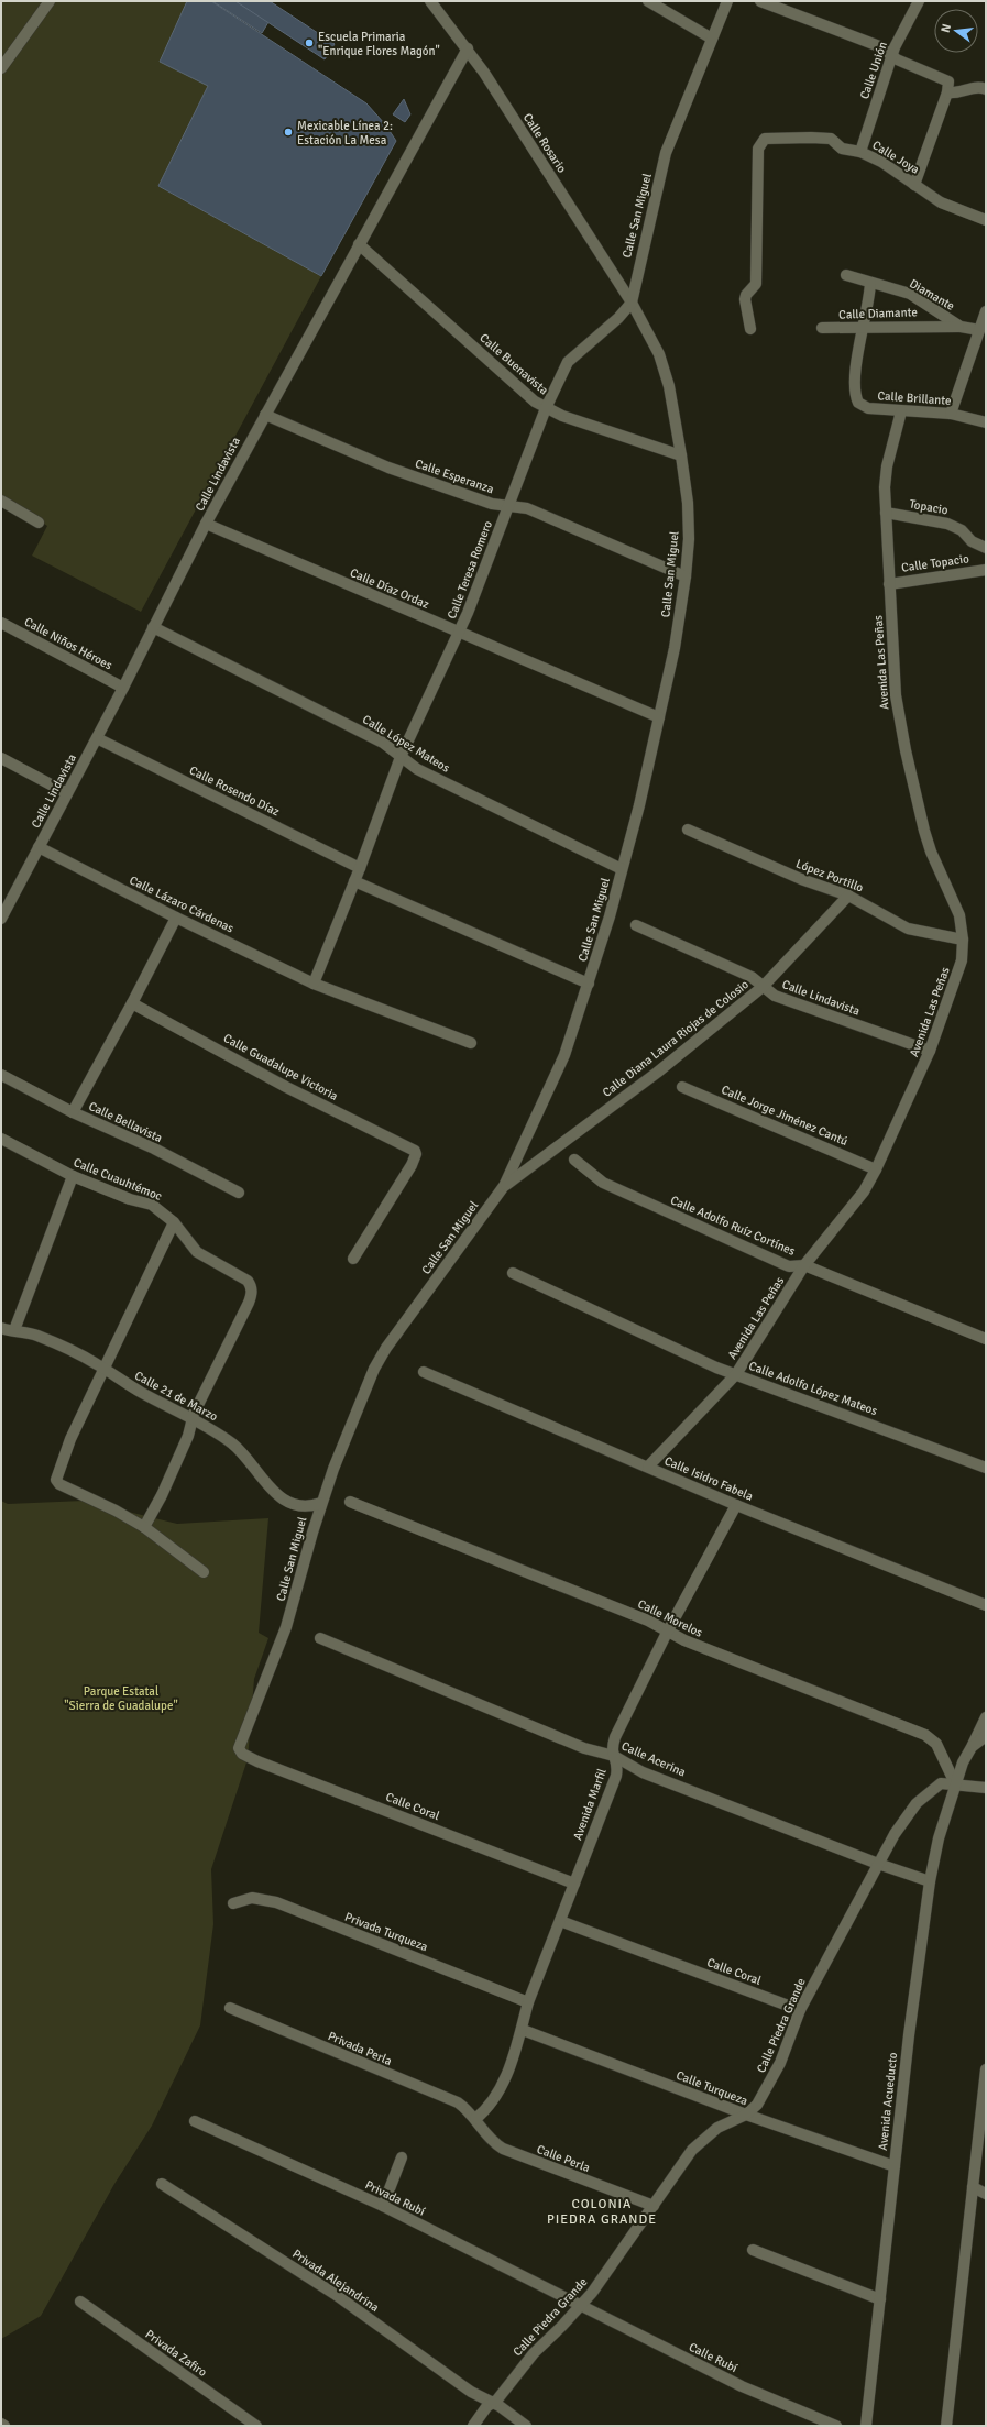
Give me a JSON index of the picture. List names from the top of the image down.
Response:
{
  "streets": {
    "street": [
      "Calle Unión",
      "Calle Rosario",
      "Calle Joya",
      "Calle San Miguel",
      "Diamante",
      "Calle Diamante",
      "Calle Buenavista",
      "Calle Brillante",
      "Calle Lindavista",
      "Calle Esperanza",
      "Topacio",
      "Calle Topacio",
      "Calle Teresa Romero",
      "Calle Díaz Ordaz",
      "Calle Niños Héroes",
      "Avenida Las Peñas",
      "Calle López Mateos",
      "Calle Rosendo Díaz",
      "López Portillo",
      "Calle Lázaro Cárdenas",
      "Calle Diana Laura Riojas de Colosio",
      "Calle Guadalupe Victoria",
      "Calle Jorge Jiménez Cantú",
      "Calle Bellavista",
      "Calle Cuauhtémoc",
      "Calle Adolfo Ruíz Cortínes",
      "Calle Adolfo López Mateos",
      "Calle 21 de Marzo",
      "Calle Isidro Fabela",
      "Calle Morelos",
      "Calle Acerina",
      "Avenida Marfil",
      "Calle Coral",
      "Privada Turqueza",
      "Calle Piedra Grande",
      "Privada Perla",
      "Calle Turqueza",
      "Avenida Acueducto",
      "Calle Perla",
      "Privada Rubí",
      "Privada Alejandrina",
      "Privada Zafiro",
      "Calle Rubí"
    ]
  },
  "crossings": [
    ["Calle Unión", "Calle Joya"],
    ["Calle Rosario", "Calle San Miguel"],
    ["Calle Rosario", "Calle Lindavista"],
    ["Calle Rosario", "Calle Teresa Romero"],
    ["Calle San Miguel", "Calle Buenavista"],
    ["Calle San Miguel", "Calle Esperanza"],
    ["Calle San Miguel", "Calle Teresa Romero"],
    ["Calle San Miguel", "Calle Díaz Ordaz"],
    ["Calle San Miguel", "Calle López Mateos"],
    ["Calle San Miguel", "Calle Diana Laura Riojas de Colosio"],
    ["Calle San Miguel", "Calle 21 de Marzo"],
    ["Calle San Miguel", "Calle Coral"],
    ["Diamante", "Calle Diamante"],
    ["Diamante", "Calle Brillante"],
    ["Calle Diamante", "Calle Brillante"],
    ["Calle Buenavista", "Calle Lindavista"],
    ["Calle Buenavista", "Calle Teresa Romero"],
    ["Calle Brillante", "Avenida Las Peñas"],
    ["Calle Lindavista", "Calle Esperanza"],
    ["Calle Lindavista", "Calle Díaz Ordaz"],
    ["Calle Lindavista", "Calle Niños Héroes"],
    ["Calle Lindavista", "Avenida Las Peñas"],
    ["Calle Lindavista", "Calle López Mateos"],
    ["Calle Lindavista", "Calle Rosendo Díaz"],
    ["Calle Lindavista", "Calle Lázaro Cárdenas"],
    ["Calle Lindavista", "Calle Diana Laura Riojas de Colosio"],
    ["Calle Esperanza", "Calle Teresa Romero"],
    ["Topacio", "Avenida Las Peñas"],
    ["Calle Topacio", "Avenida Las Peñas"],
    ["Calle Teresa Romero", "Calle Díaz Ordaz"],
    ["Calle Teresa Romero", "Calle López Mateos"],
    ["Calle Teresa Romero", "Calle Rosendo Díaz"],
    ["Avenida Las Peñas", "López Portillo"],
    ["Avenida Las Peñas", "Calle Jorge Jiménez Cantú"],
    ["Avenida Las Peñas", "Calle Adolfo Ruíz Cortínes"],
    ["Avenida Las Peñas", "Calle Adolfo López Mateos"],
    ["Avenida Las Peñas", "Calle Isidro Fabela"],
    ["López Portillo", "Calle Diana Laura Riojas de Colosio"],
    ["Calle Cuauhtémoc", "Calle 21 de Marzo"],
    ["Calle Isidro Fabela", "Avenida Marfil"],
    ["Calle Morelos", "Avenida Marfil"],
    ["Calle Morelos", "Calle Piedra Grande"],
    ["Calle Morelos", "Avenida Acueducto"],
    ["Calle Acerina", "Avenida Marfil"],
    ["Calle Acerina", "Calle Piedra Grande"],
    ["Calle Acerina", "Avenida Acueducto"],
    ["Avenida Marfil", "Calle Coral"],
    ["Avenida Marfil", "Privada Turqueza"],
    ["Avenida Marfil", "Privada Perla"],
    ["Avenida Marfil", "Calle Turqueza"],
    ["Avenida Marfil", "Calle Perla"],
    ["Calle Coral", "Calle Piedra Grande"],
    ["Calle Piedra Grande", "Calle Turqueza"],
    ["Calle Piedra Grande", "Avenida Acueducto"],
    ["Calle Piedra Grande", "Calle Perla"],
    ["Calle Piedra Grande", "Privada Rubí"],
    ["Calle Piedra Grande", "Privada Alejandrina"],
    ["Calle Piedra Grande", "Calle Rubí"],
    ["Privada Perla", "Calle Perla"],
    ["Calle Turqueza", "Avenida Acueducto"],
    ["Privada Rubí", "Calle Rubí"]
  ],
  "districts": ["COLONIA PIEDRA GRANDE"],
  "parks": ["Parque Estatal \"Sierra de Guadalupe\""],
  "places": ["Escuela Primaria \"Enrique Flores Magón\"", "Mexicable Línea 2: Estación La Mesa"],
  "north": "left"
}
